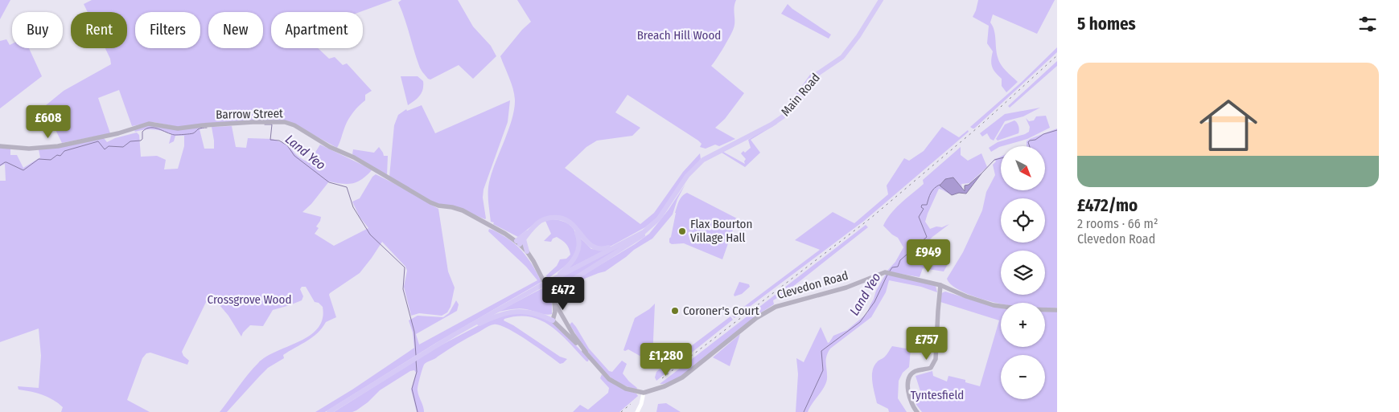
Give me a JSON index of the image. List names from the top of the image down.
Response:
{
  "streets": {
    "main road": ["Main Road", "Barrow Street", "Clevedon Road"]
  },
  "water": ["Land Yeo"],
  "parks": ["Breach Hill Wood", "Crossgrove Wood", "Tyntesfield"],
  "places": ["Flax Bourton Village Hall", "Coroner's Court"],
  "north": "bottom right",
  "page": {
    "heading": "5 homes",
    "chip": [
      "Buy",
      "Rent",
      "Filters",
      "New",
      "Apartment"
    ],
    "list": [
      {
        "name": "£472/mo",
        "note": "2 rooms · 66 m² · Clevedon Road"
      }
    ],
    "price": [
      "£608",
      "£949",
      "£472",
      "£757",
      "£1,280"
    ],
    "map_buttons": ["+", "−"]
  }
}
